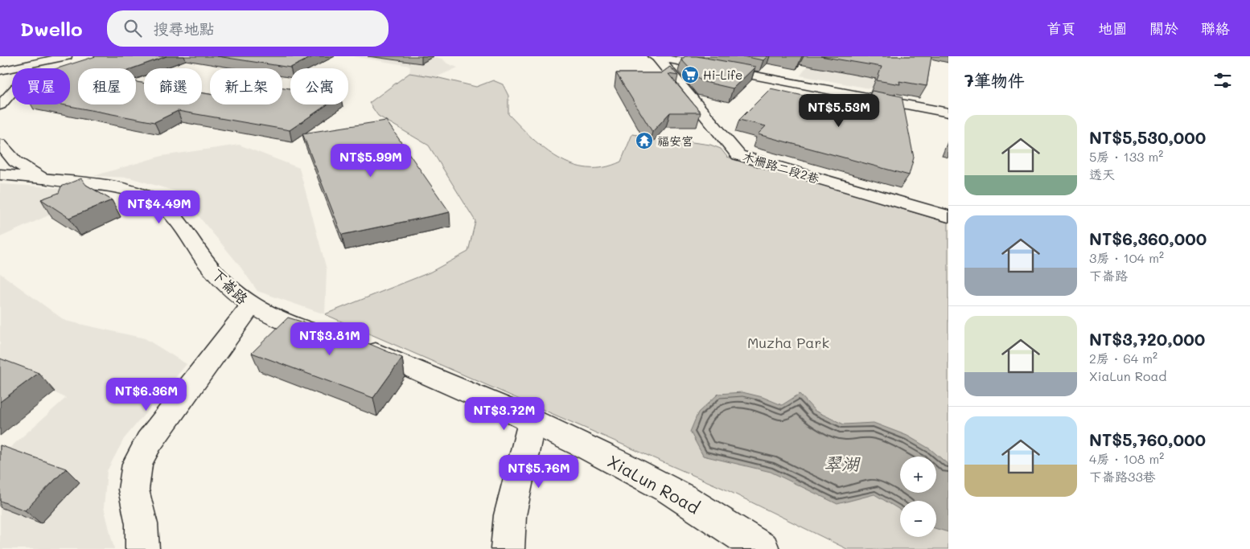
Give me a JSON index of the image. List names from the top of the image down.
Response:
{
  "streets": {
    "street": ["木柵路二段2巷", "下崙路", "XiaLun Road"]
  },
  "crossings": [
    ["下崙路", "XiaLun Road"]
  ],
  "water": ["翠湖"],
  "parks": ["Muzha Park"],
  "places": {
    "supermarket": ["Hi-Life"],
    "temple": ["福安宮"]
  },
  "page": {
    "header": "Dwello",
    "search": "搜尋地點",
    "nav": [
      "首頁",
      "地圖",
      "關於",
      "聯絡"
    ],
    "heading": "7筆物件",
    "chip": [
      "買屋",
      "租屋",
      "篩選",
      "新上架",
      "公寓"
    ],
    "price": [
      "NT$5.53M",
      "NT$5.99M",
      "NT$4.49M",
      "NT$3.81M",
      "NT$6.36M",
      "NT$3.72M",
      "NT$5.76M"
    ],
    "list": [
      {
        "name": "NT$5,530,000",
        "note": "5房 · 133 m² · 透天"
      },
      {
        "name": "NT$6,360,000",
        "note": "3房 · 104 m² · 下崙路"
      },
      {
        "name": "NT$3,720,000",
        "note": "2房 · 64 m² · XiaLun Road"
      },
      {
        "name": "NT$5,760,000",
        "note": "4房 · 108 m² · 下崙路33巷"
      }
    ],
    "map_buttons": ["+", "−"]
  }
}
